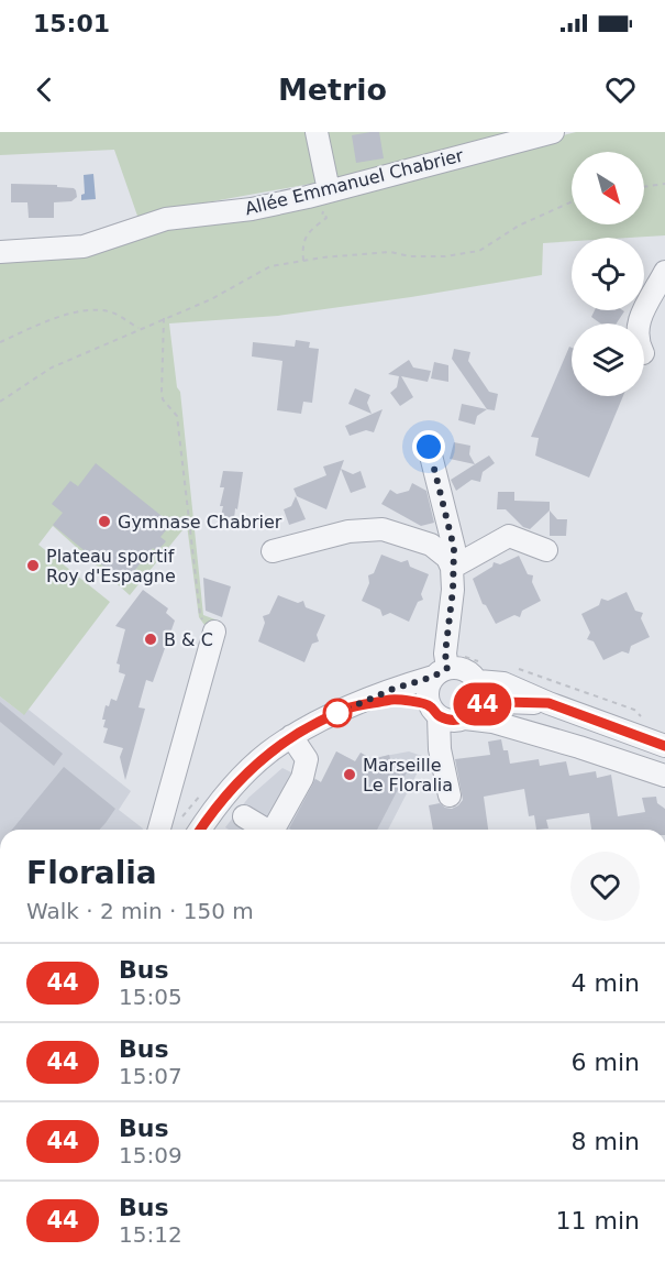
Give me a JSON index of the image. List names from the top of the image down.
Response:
{
  "streets": {
    "street": ["Allée Emmanuel Chabrier"]
  },
  "places": [
    "Gymnase Chabrier",
    "Plateau sportif Roy d'Espagne",
    "B & C",
    "Marseille Le Floralia"
  ],
  "lines": ["bus line 44"],
  "north": "bottom right",
  "page": {
    "status": "15:01",
    "header": "Metrio",
    "on_map": "44",
    "heading": ["Floralia", "Walk · 2 min · 150 m"],
    "list": [
      {
        "mark": "44",
        "name": "Bus",
        "note": "15:05",
        "value": "4 min"
      },
      {
        "mark": "44",
        "name": "Bus",
        "note": "15:07",
        "value": "6 min"
      },
      {
        "mark": "44",
        "name": "Bus",
        "note": "15:09",
        "value": "8 min"
      },
      {
        "mark": "44",
        "name": "Bus",
        "note": "15:12",
        "value": "11 min"
      }
    ]
  }
}
